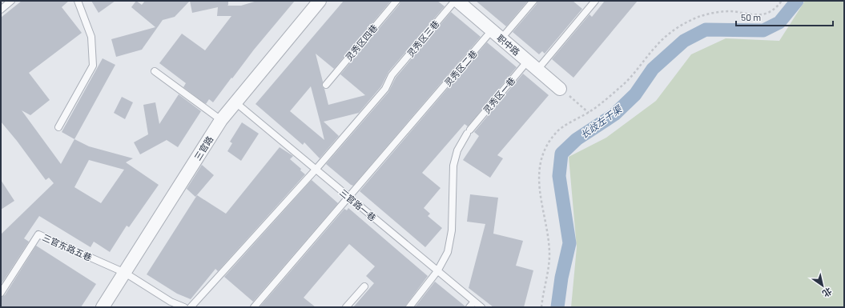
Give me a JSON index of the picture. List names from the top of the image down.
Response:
{
  "streets": {
    "street": ["职中路", "三官路"],
    "lane": [
      "灵秀区三巷",
      "灵秀区四巷",
      "灵秀区二巷",
      "灵秀区一巷",
      "三官路一巷",
      "三官东路五巷"
    ]
  },
  "crossings": [
    ["灵秀区三巷", "职中路"],
    ["灵秀区三巷", "三官路一巷"],
    ["职中路", "灵秀区二巷"],
    ["职中路", "灵秀区一巷"],
    ["灵秀区二巷", "三官路一巷"],
    ["灵秀区一巷", "三官路一巷"],
    ["三官路", "三官路一巷"],
    ["三官路", "三官东路五巷"]
  ],
  "water": ["长歧左干渠"],
  "scale_bar": "50 m",
  "north": "bottom right"
}
